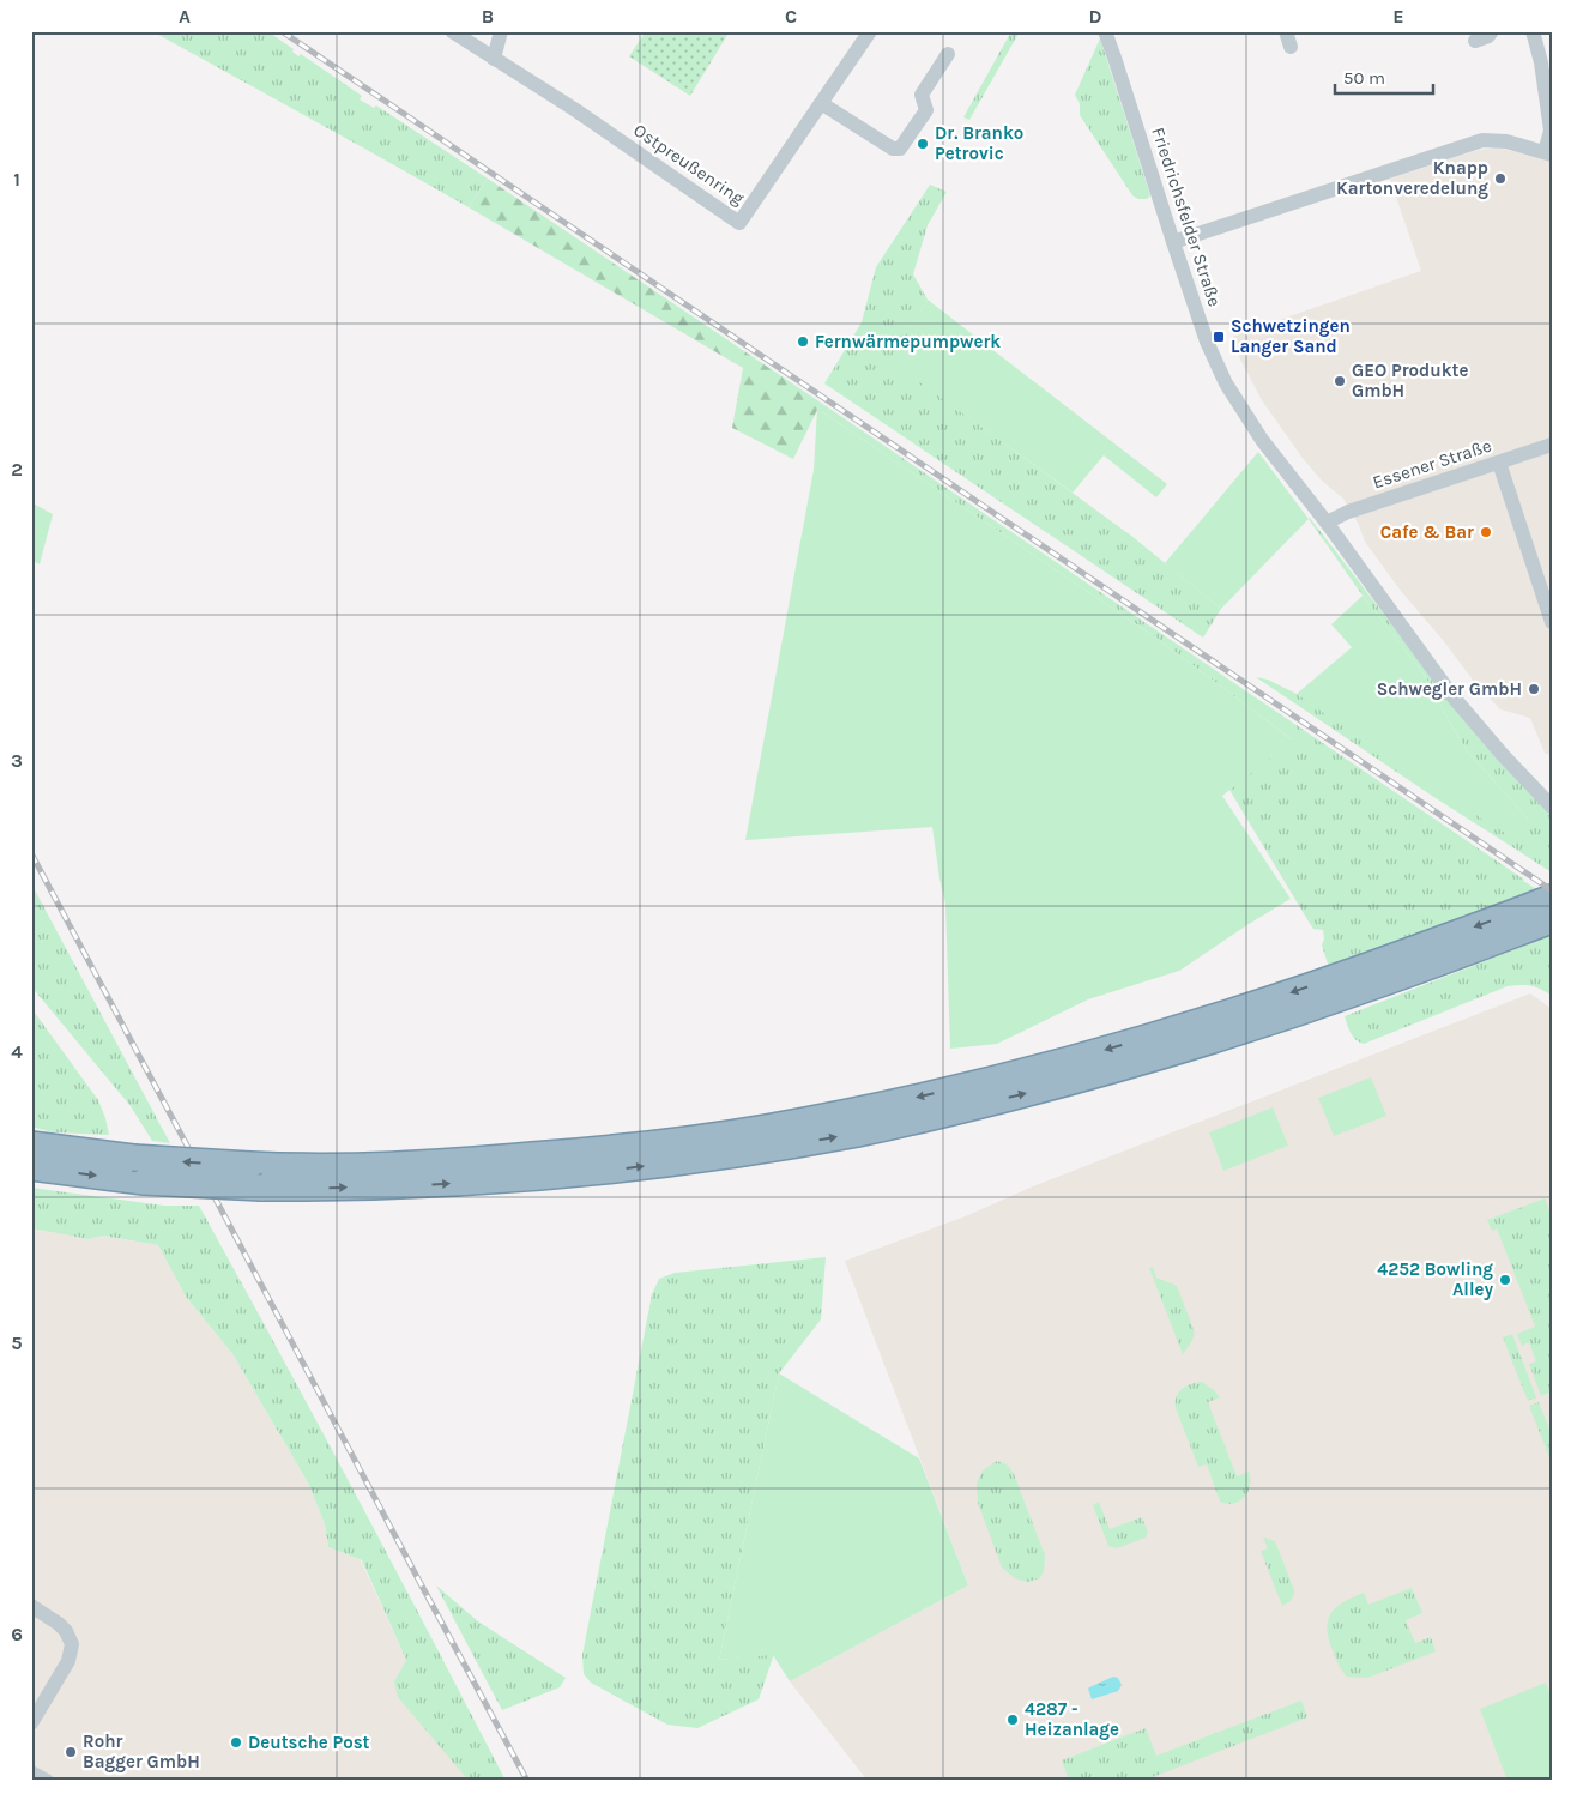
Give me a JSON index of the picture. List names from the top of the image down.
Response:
{
  "streets": {
    "street": ["Ostpreußenring", "Friedrichsfelder Straße", "Essener Straße"]
  },
  "crossings": [
    ["Friedrichsfelder Straße", "Essener Straße"]
  ],
  "places": {
    "other": [
      "Dr. Branko Petrovic",
      "Knapp Kartonveredelung",
      "Fernwärmepumpwerk",
      "GEO Produkte GmbH",
      "Cafe & Bar",
      "Schwegler GmbH",
      "4252 Bowling Alley",
      "4287 - Heizanlage",
      "Deutsche Post",
      "Rohr Bagger GmbH"
    ],
    "transit": ["Schwetzingen Langer Sand"]
  },
  "scale_bar": "50 m",
  "grid": {
    "columns": [
      "A",
      "B",
      "C",
      "D",
      "E"
    ],
    "rows": [
      "1",
      "2",
      "3",
      "4",
      "5",
      "6"
    ]
  }
}
